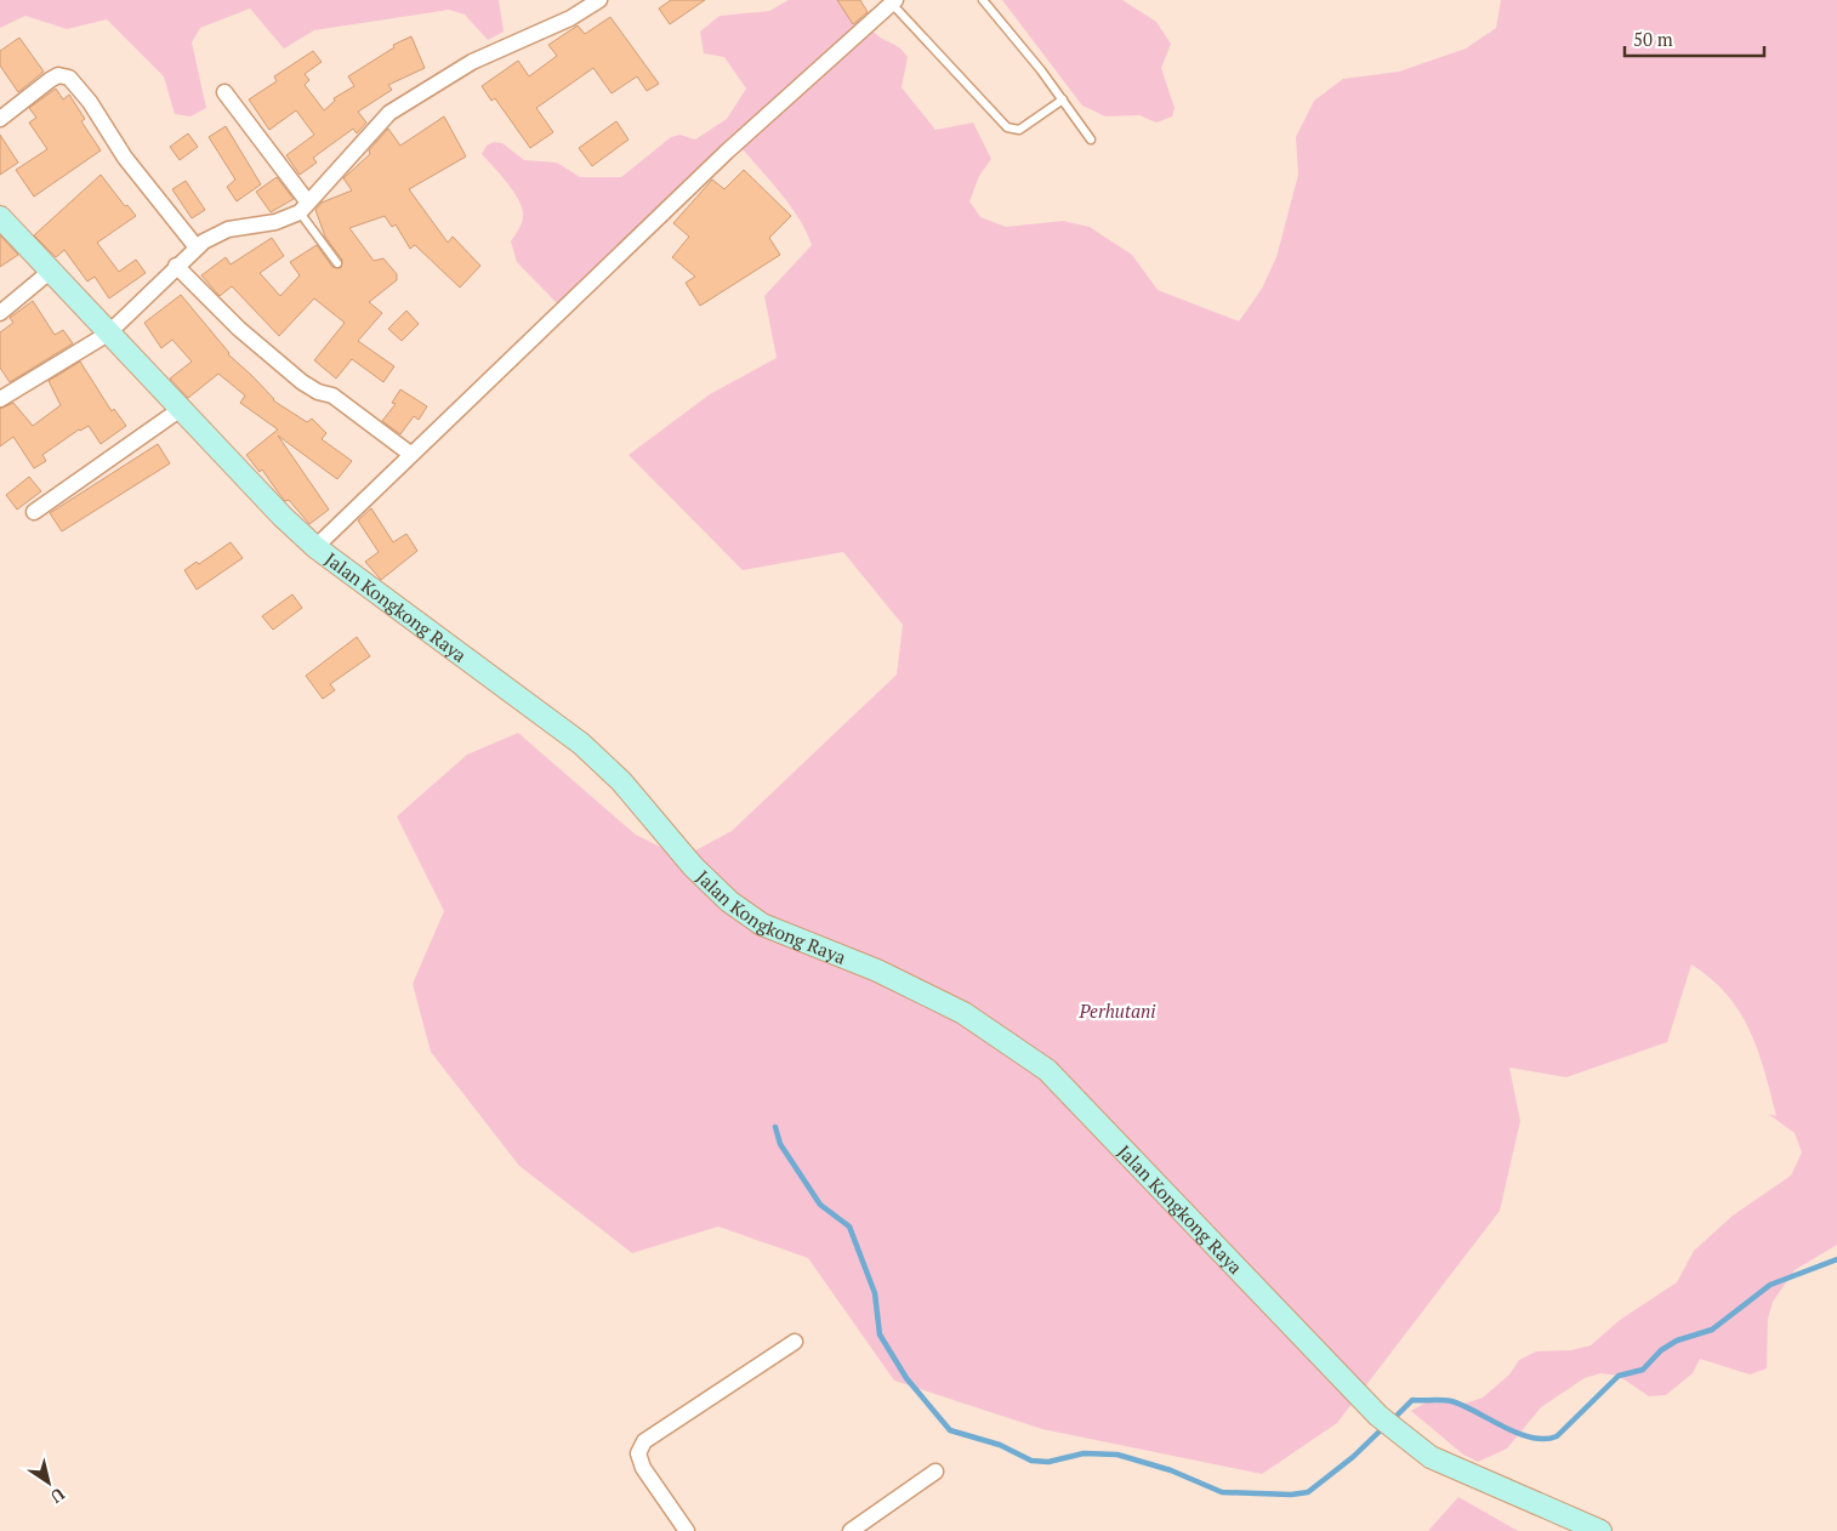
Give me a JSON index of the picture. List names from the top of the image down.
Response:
{
  "streets": {
    "street": ["Jalan Kongkong Raya"]
  },
  "parks": ["Perhutani"],
  "scale_bar": "50 m",
  "north": "bottom right"
}
